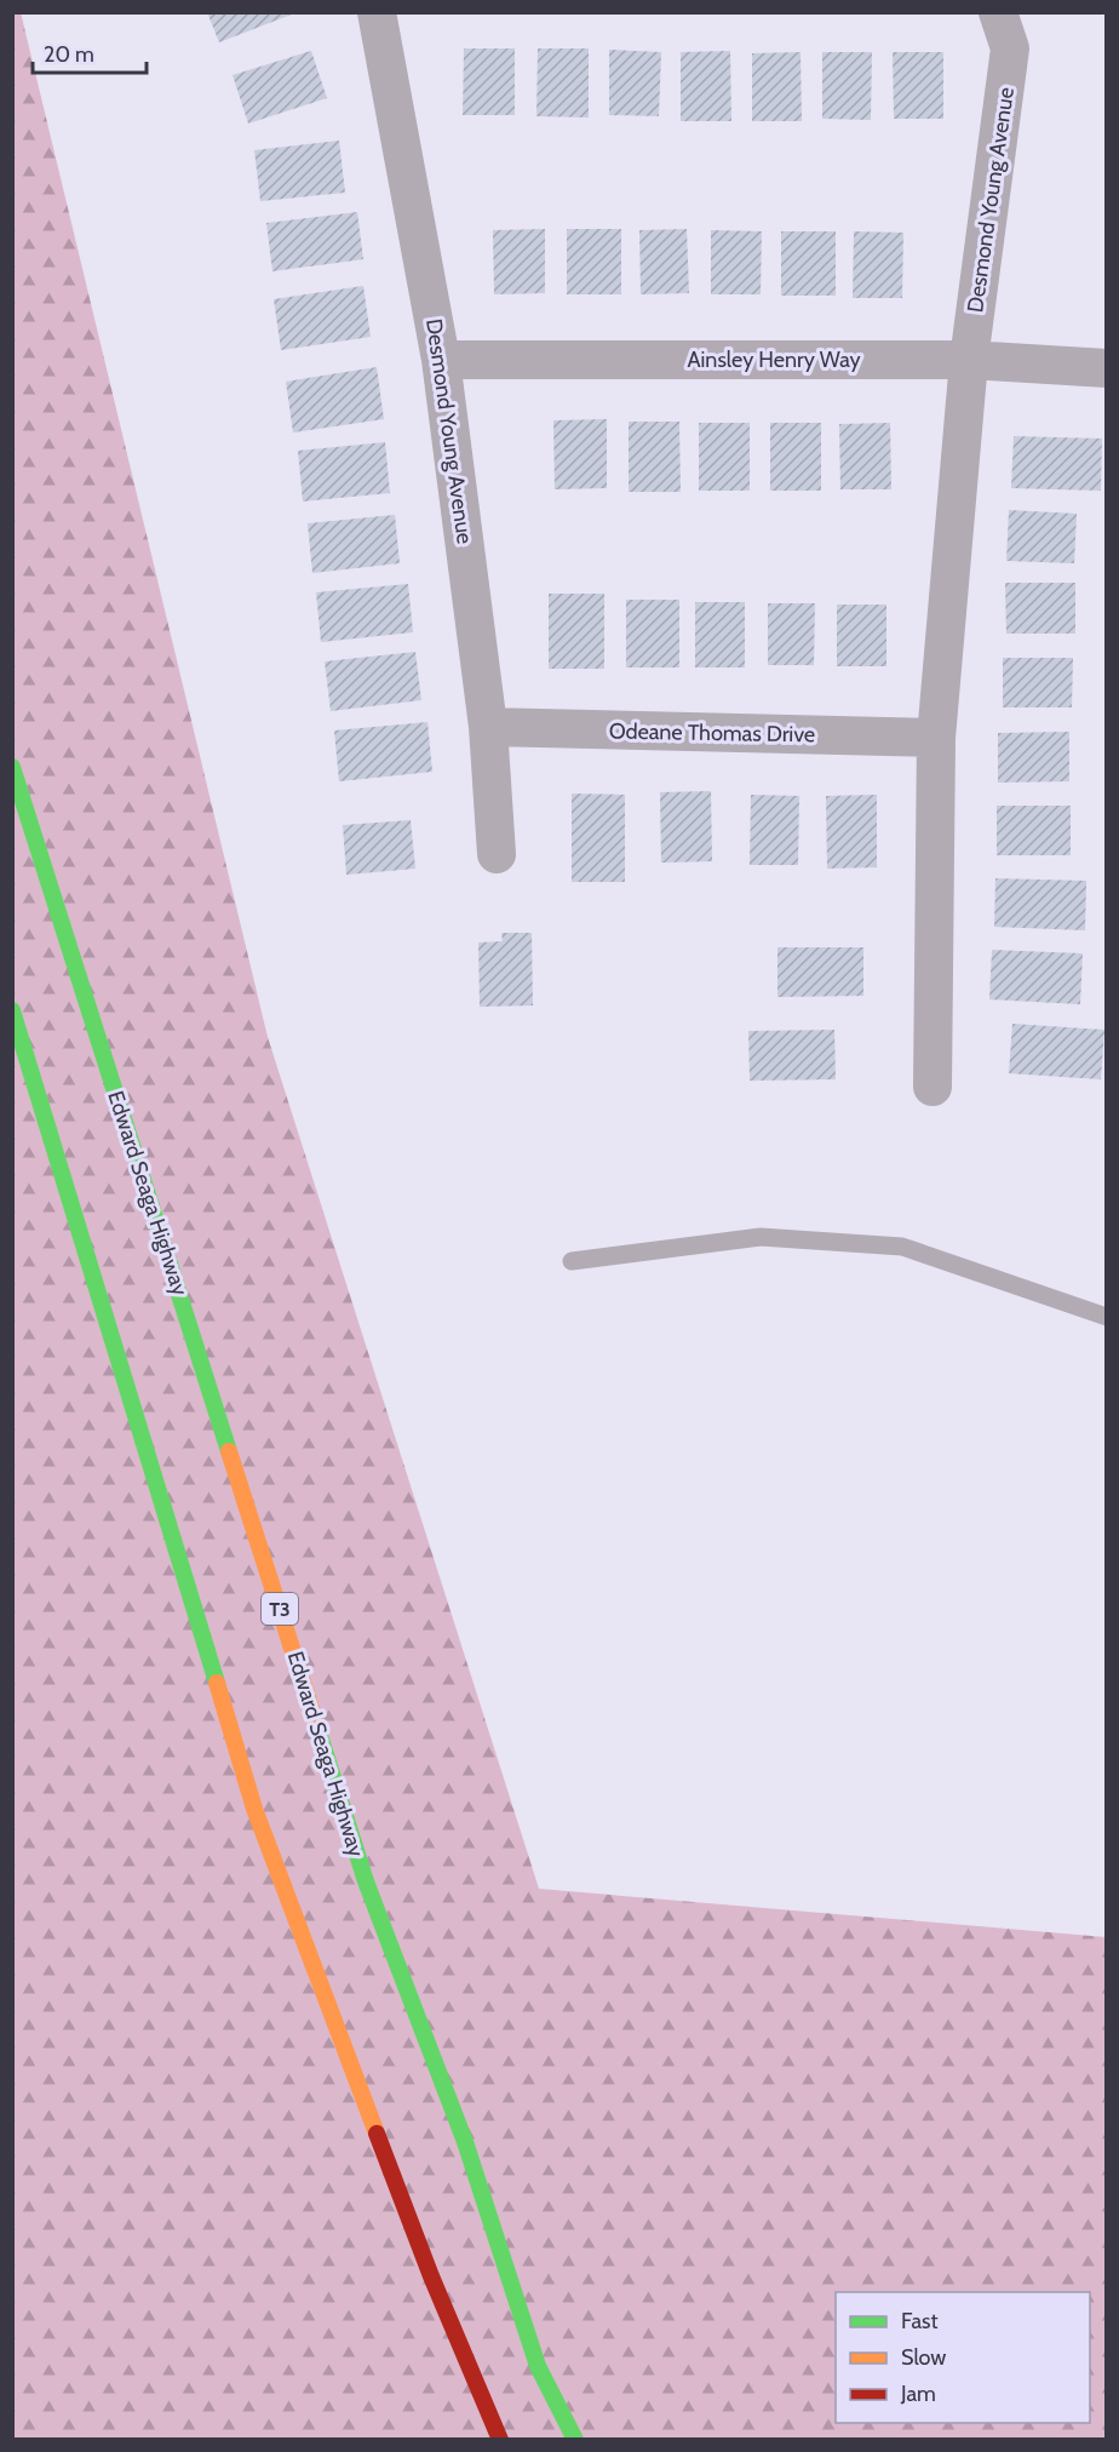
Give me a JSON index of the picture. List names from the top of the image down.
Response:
{
  "streets": {
    "highway": ["Edward Seaga Highway", "T3"],
    "street": ["Desmond Young Avenue", "Ainsley Henry Way", "Odeane Thomas Drive"]
  },
  "crossings": [
    ["Desmond Young Avenue", "Ainsley Henry Way"],
    ["Desmond Young Avenue", "Odeane Thomas Drive"]
  ],
  "legend": ["Fast", "Slow", "Jam"],
  "scale_bar": "20 m"
}
